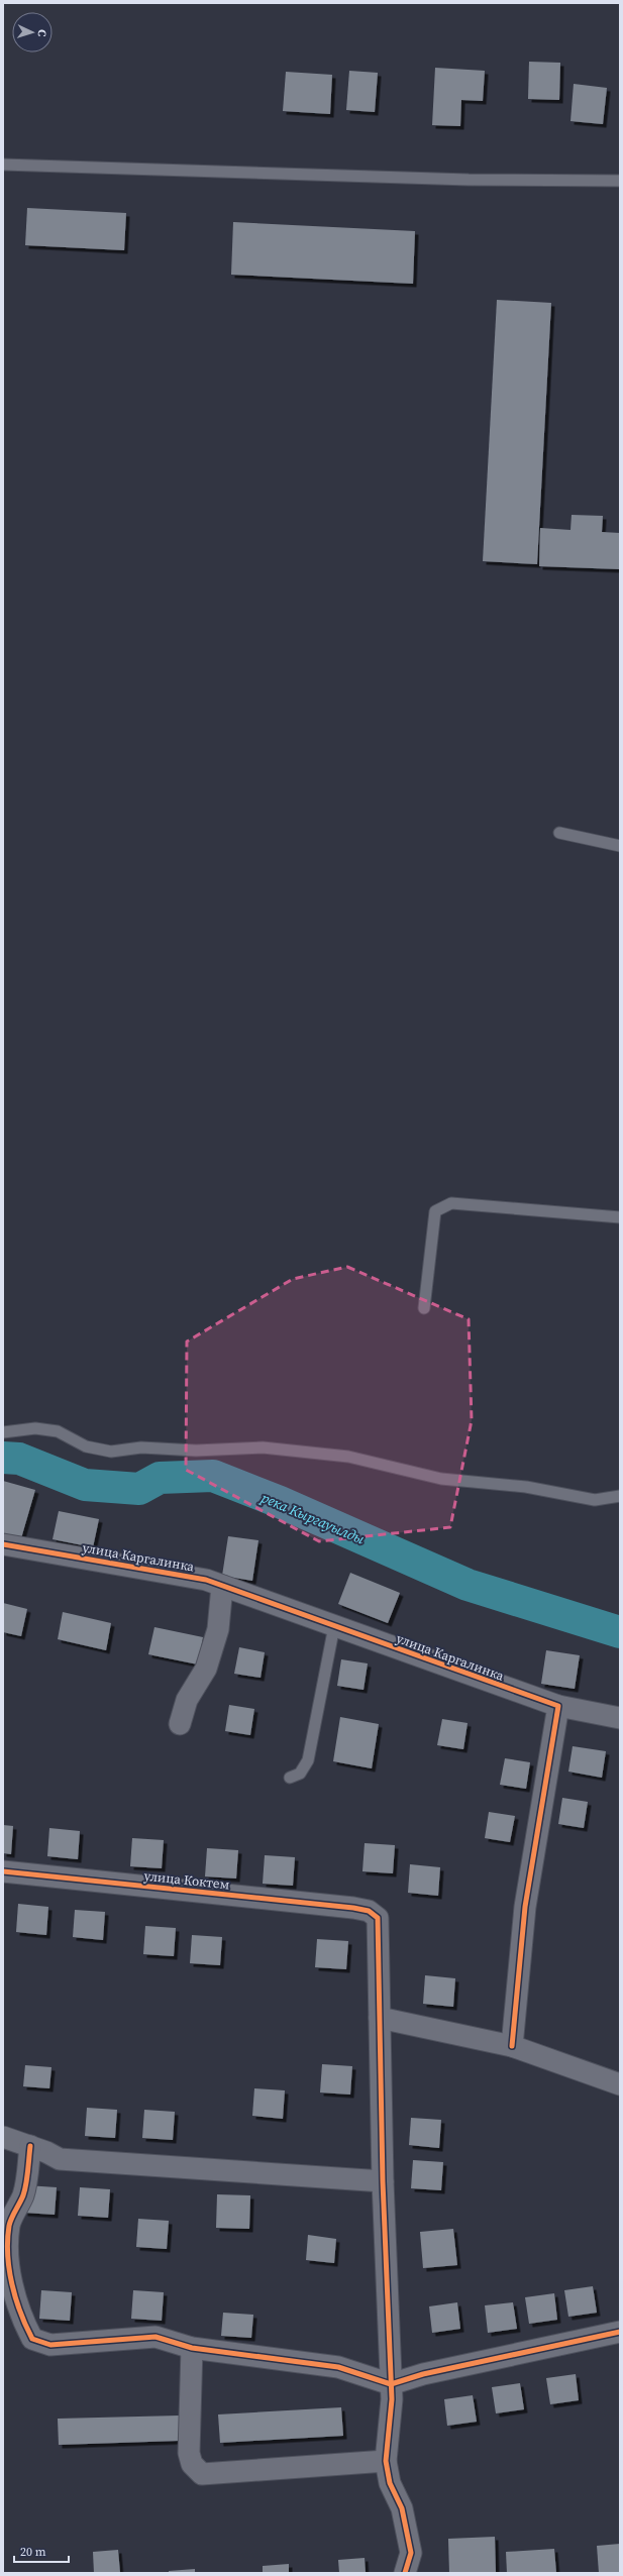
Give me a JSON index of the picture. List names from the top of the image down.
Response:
{
  "streets": {
    "street": ["улица Каргалинка", "улица Коктем"]
  },
  "water": ["река Кыргауылды"],
  "scale_bar": "20 m",
  "north": "right"
}
